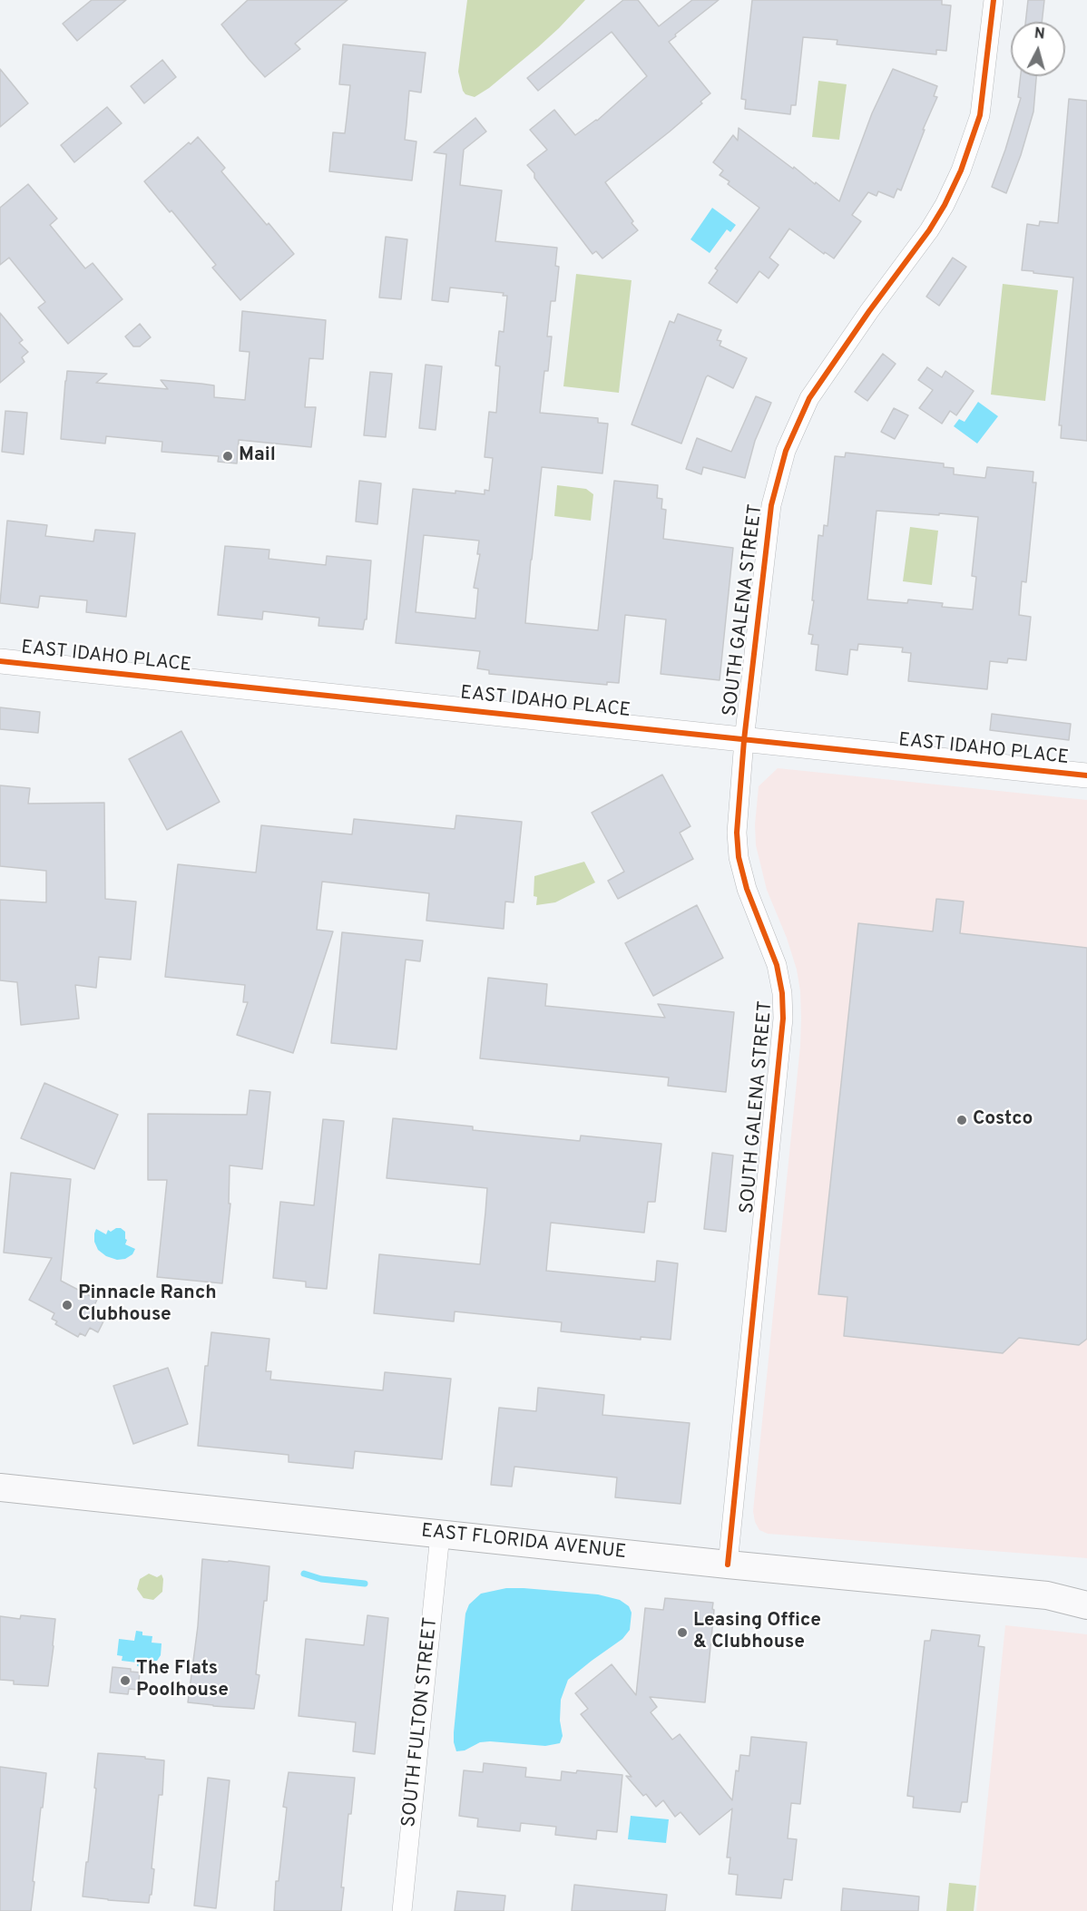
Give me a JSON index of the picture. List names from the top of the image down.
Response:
{
  "streets": {
    "main road": ["EAST FLORIDA AVENUE"],
    "street": ["SOUTH GALENA STREET", "EAST IDAHO PLACE", "SOUTH FULTON STREET"]
  },
  "crossings": [
    ["SOUTH GALENA STREET", "EAST IDAHO PLACE"],
    ["SOUTH GALENA STREET", "EAST FLORIDA AVENUE"],
    ["EAST FLORIDA AVENUE", "SOUTH FULTON STREET"]
  ],
  "places": [
    "Mail",
    "Costco",
    "Pinnacle Ranch Clubhouse",
    "Leasing Office & Clubhouse",
    "The Flats Poolhouse"
  ],
  "north": "top"
}
